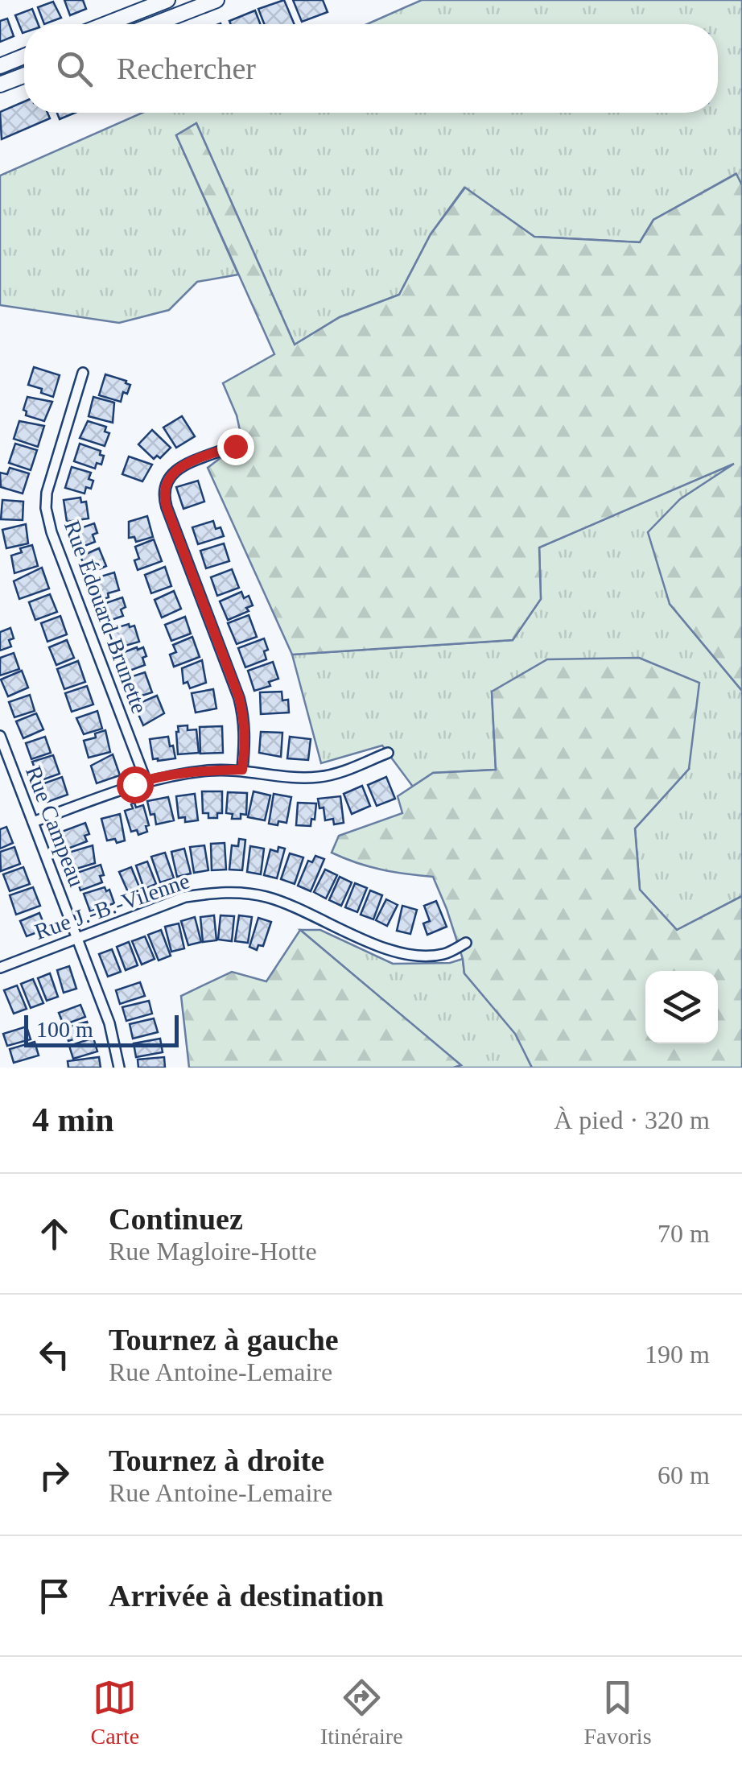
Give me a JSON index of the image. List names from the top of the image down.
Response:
{
  "streets": {
    "street": ["Rue Édouard-Brunette", "Rue Campeau", "Rue J.-B.-Vilenne"]
  },
  "crossings": [
    ["Rue Campeau", "Rue J.-B.-Vilenne"]
  ],
  "scale_bar": "100 m",
  "page": {
    "search": "Rechercher",
    "scale": "100 m",
    "heading": ["4 min", "À pied · 320 m"],
    "list": [
      ["Continuez", "Rue Magloire-Hotte", "70 m"],
      ["Tournez à gauche", "Rue Antoine-Lemaire", "190 m"],
      ["Tournez à droite", "Rue Antoine-Lemaire", "60 m"],
      "Arrivée à destination"
    ],
    "nav": ["Carte", "Itinéraire", "Favoris"]
  }
}
